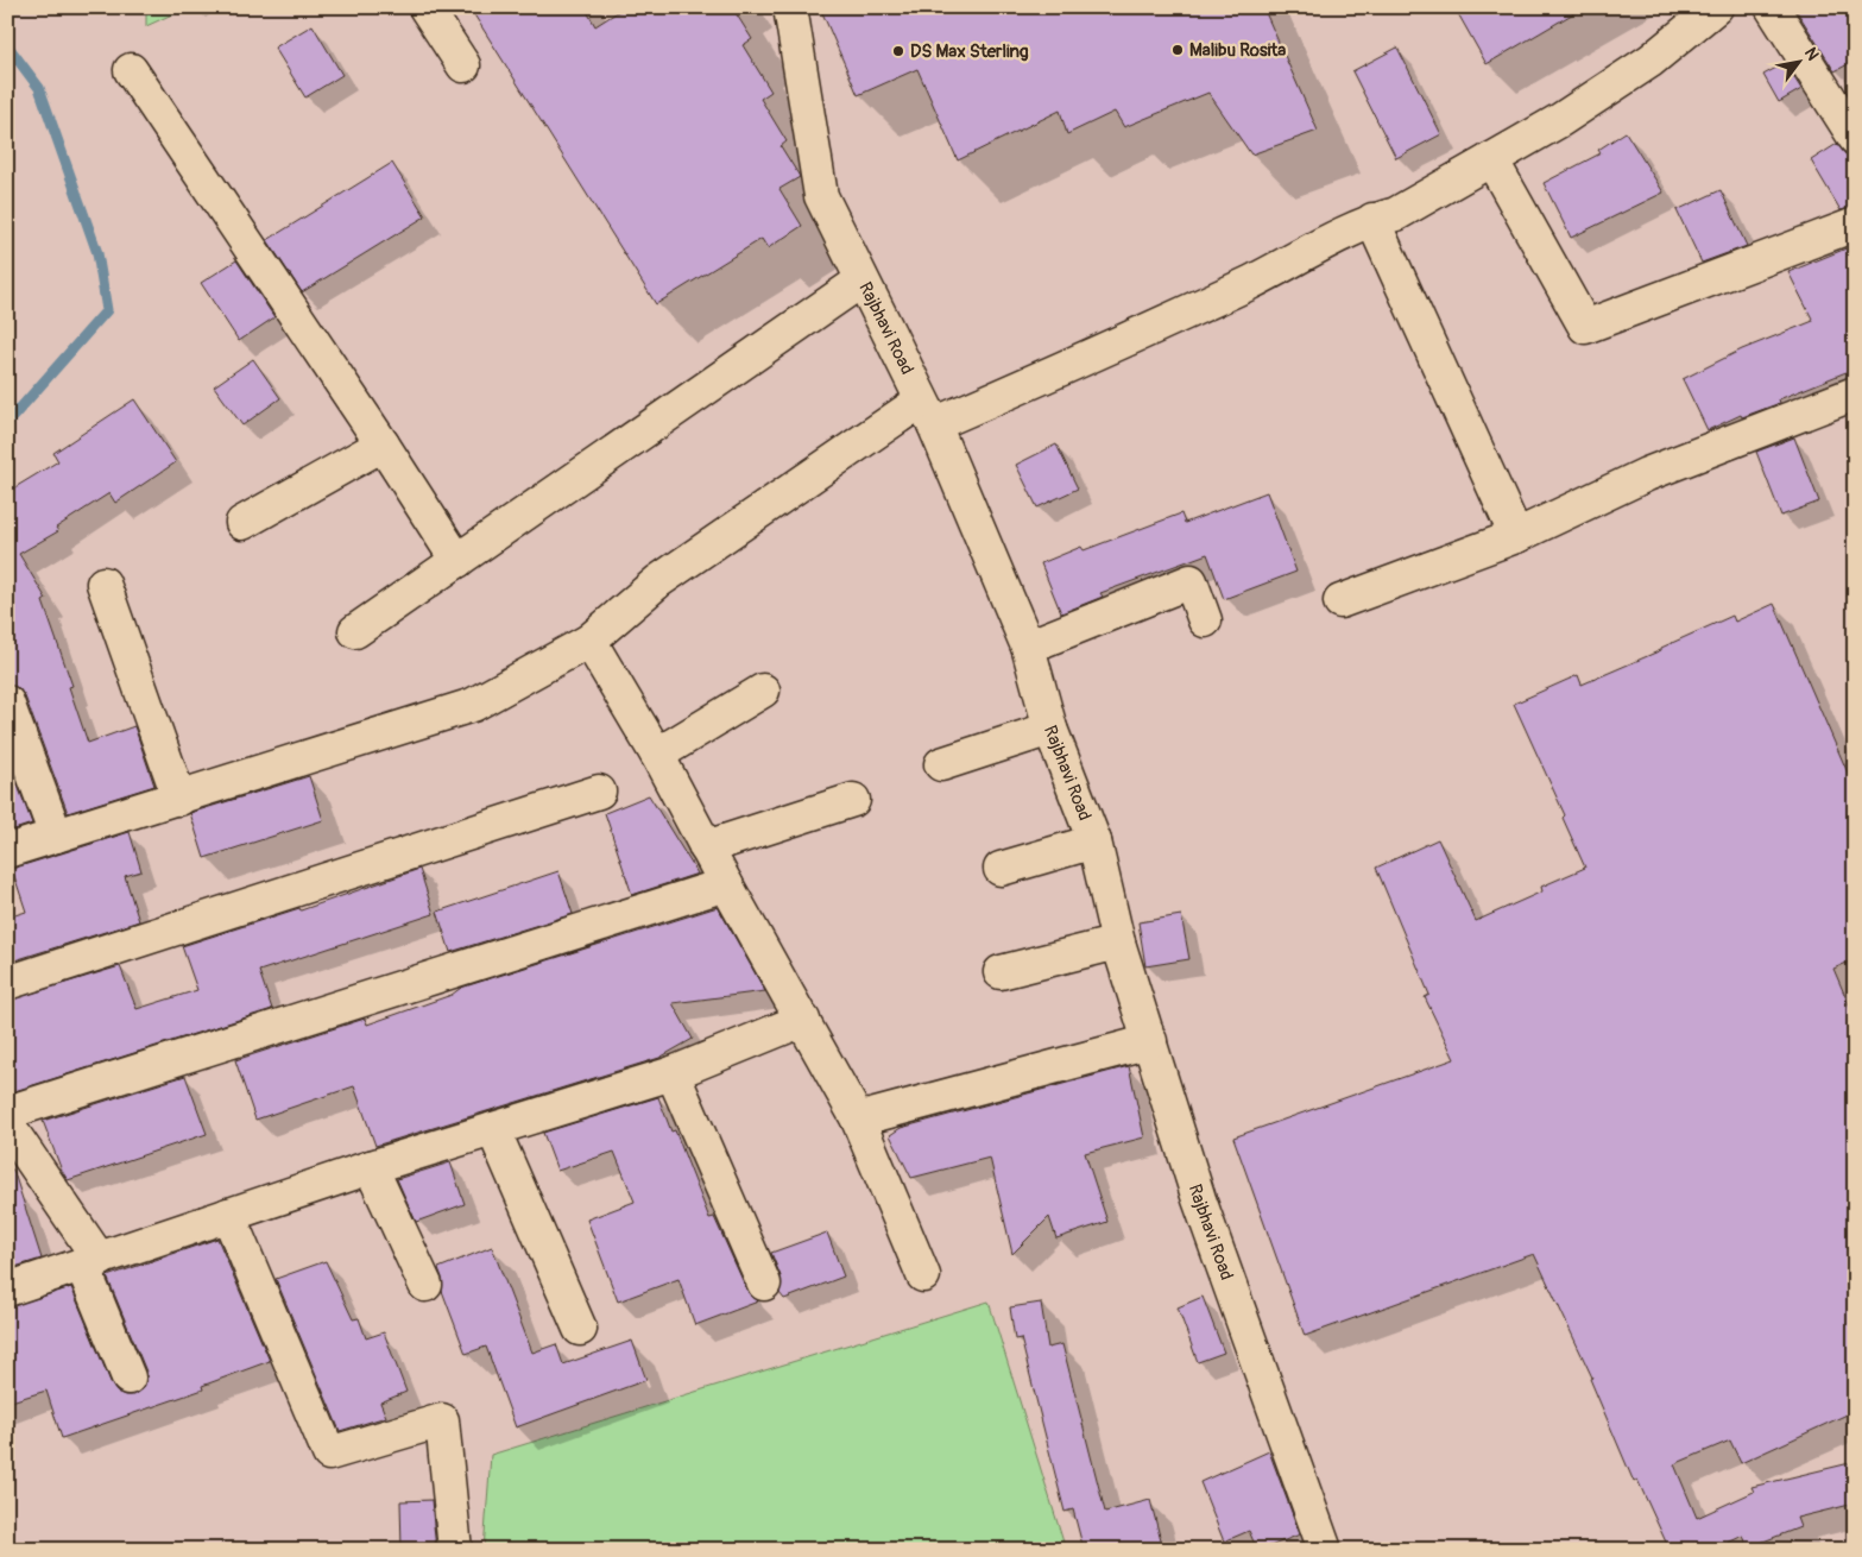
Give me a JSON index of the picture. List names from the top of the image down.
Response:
{
  "streets": {
    "street": ["Rajbhavi Road"]
  },
  "places": ["Malibu Rosita", "DS Max Sterling"],
  "north": "top right"
}
